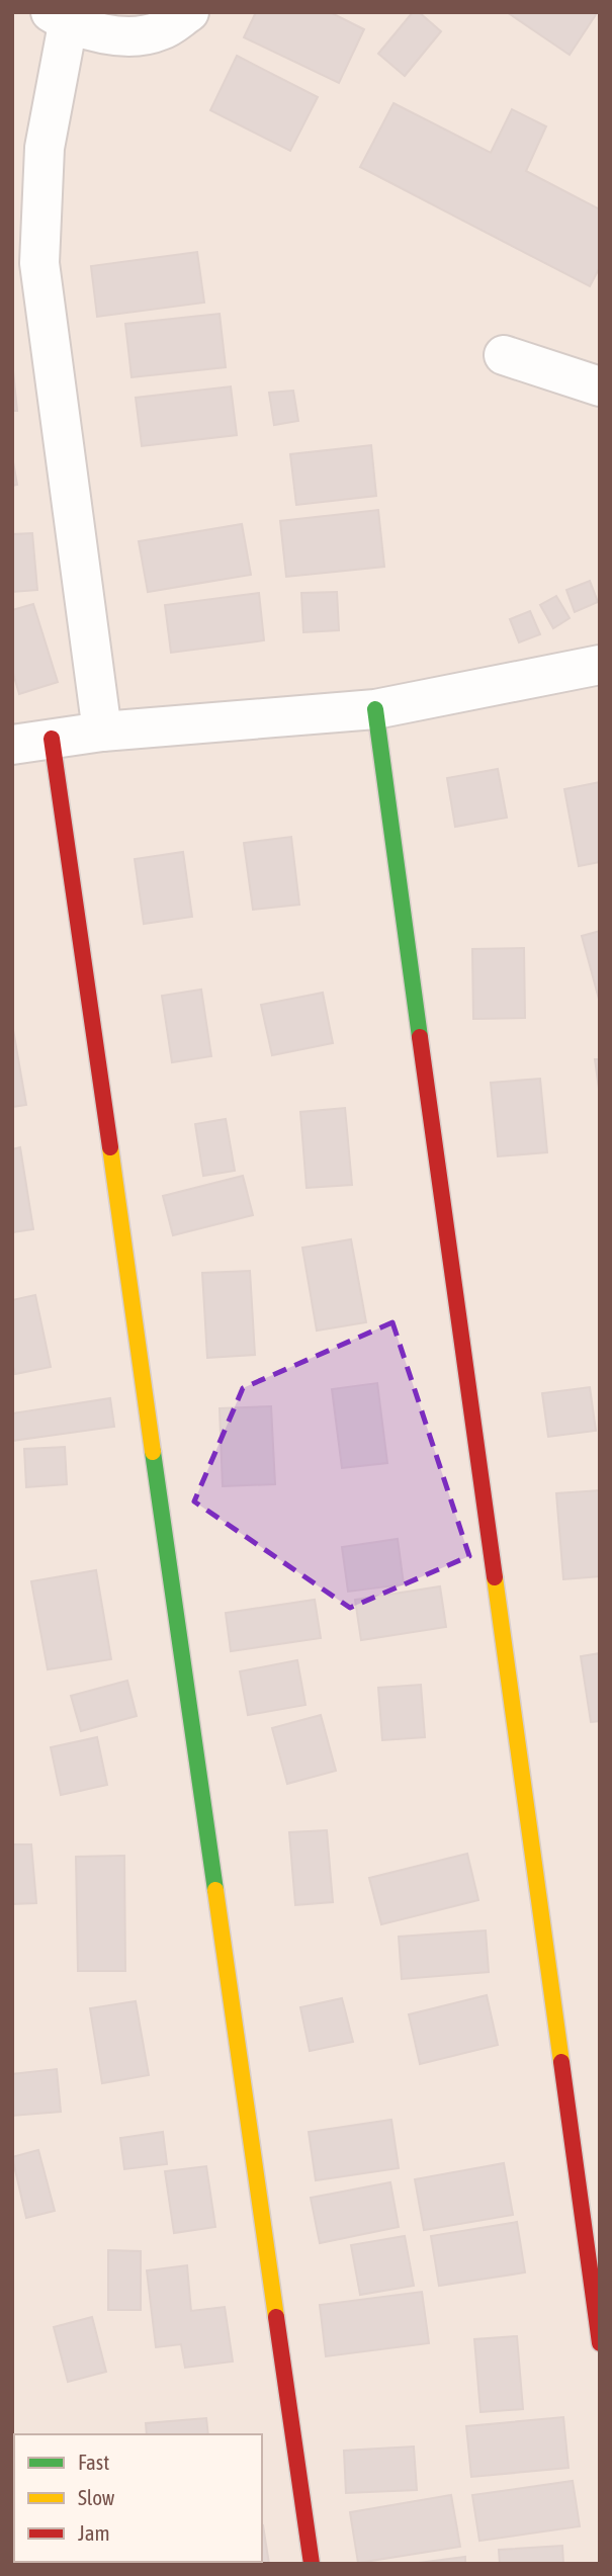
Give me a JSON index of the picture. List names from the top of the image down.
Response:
{
  "legend": ["Fast", "Slow", "Jam"]
}
